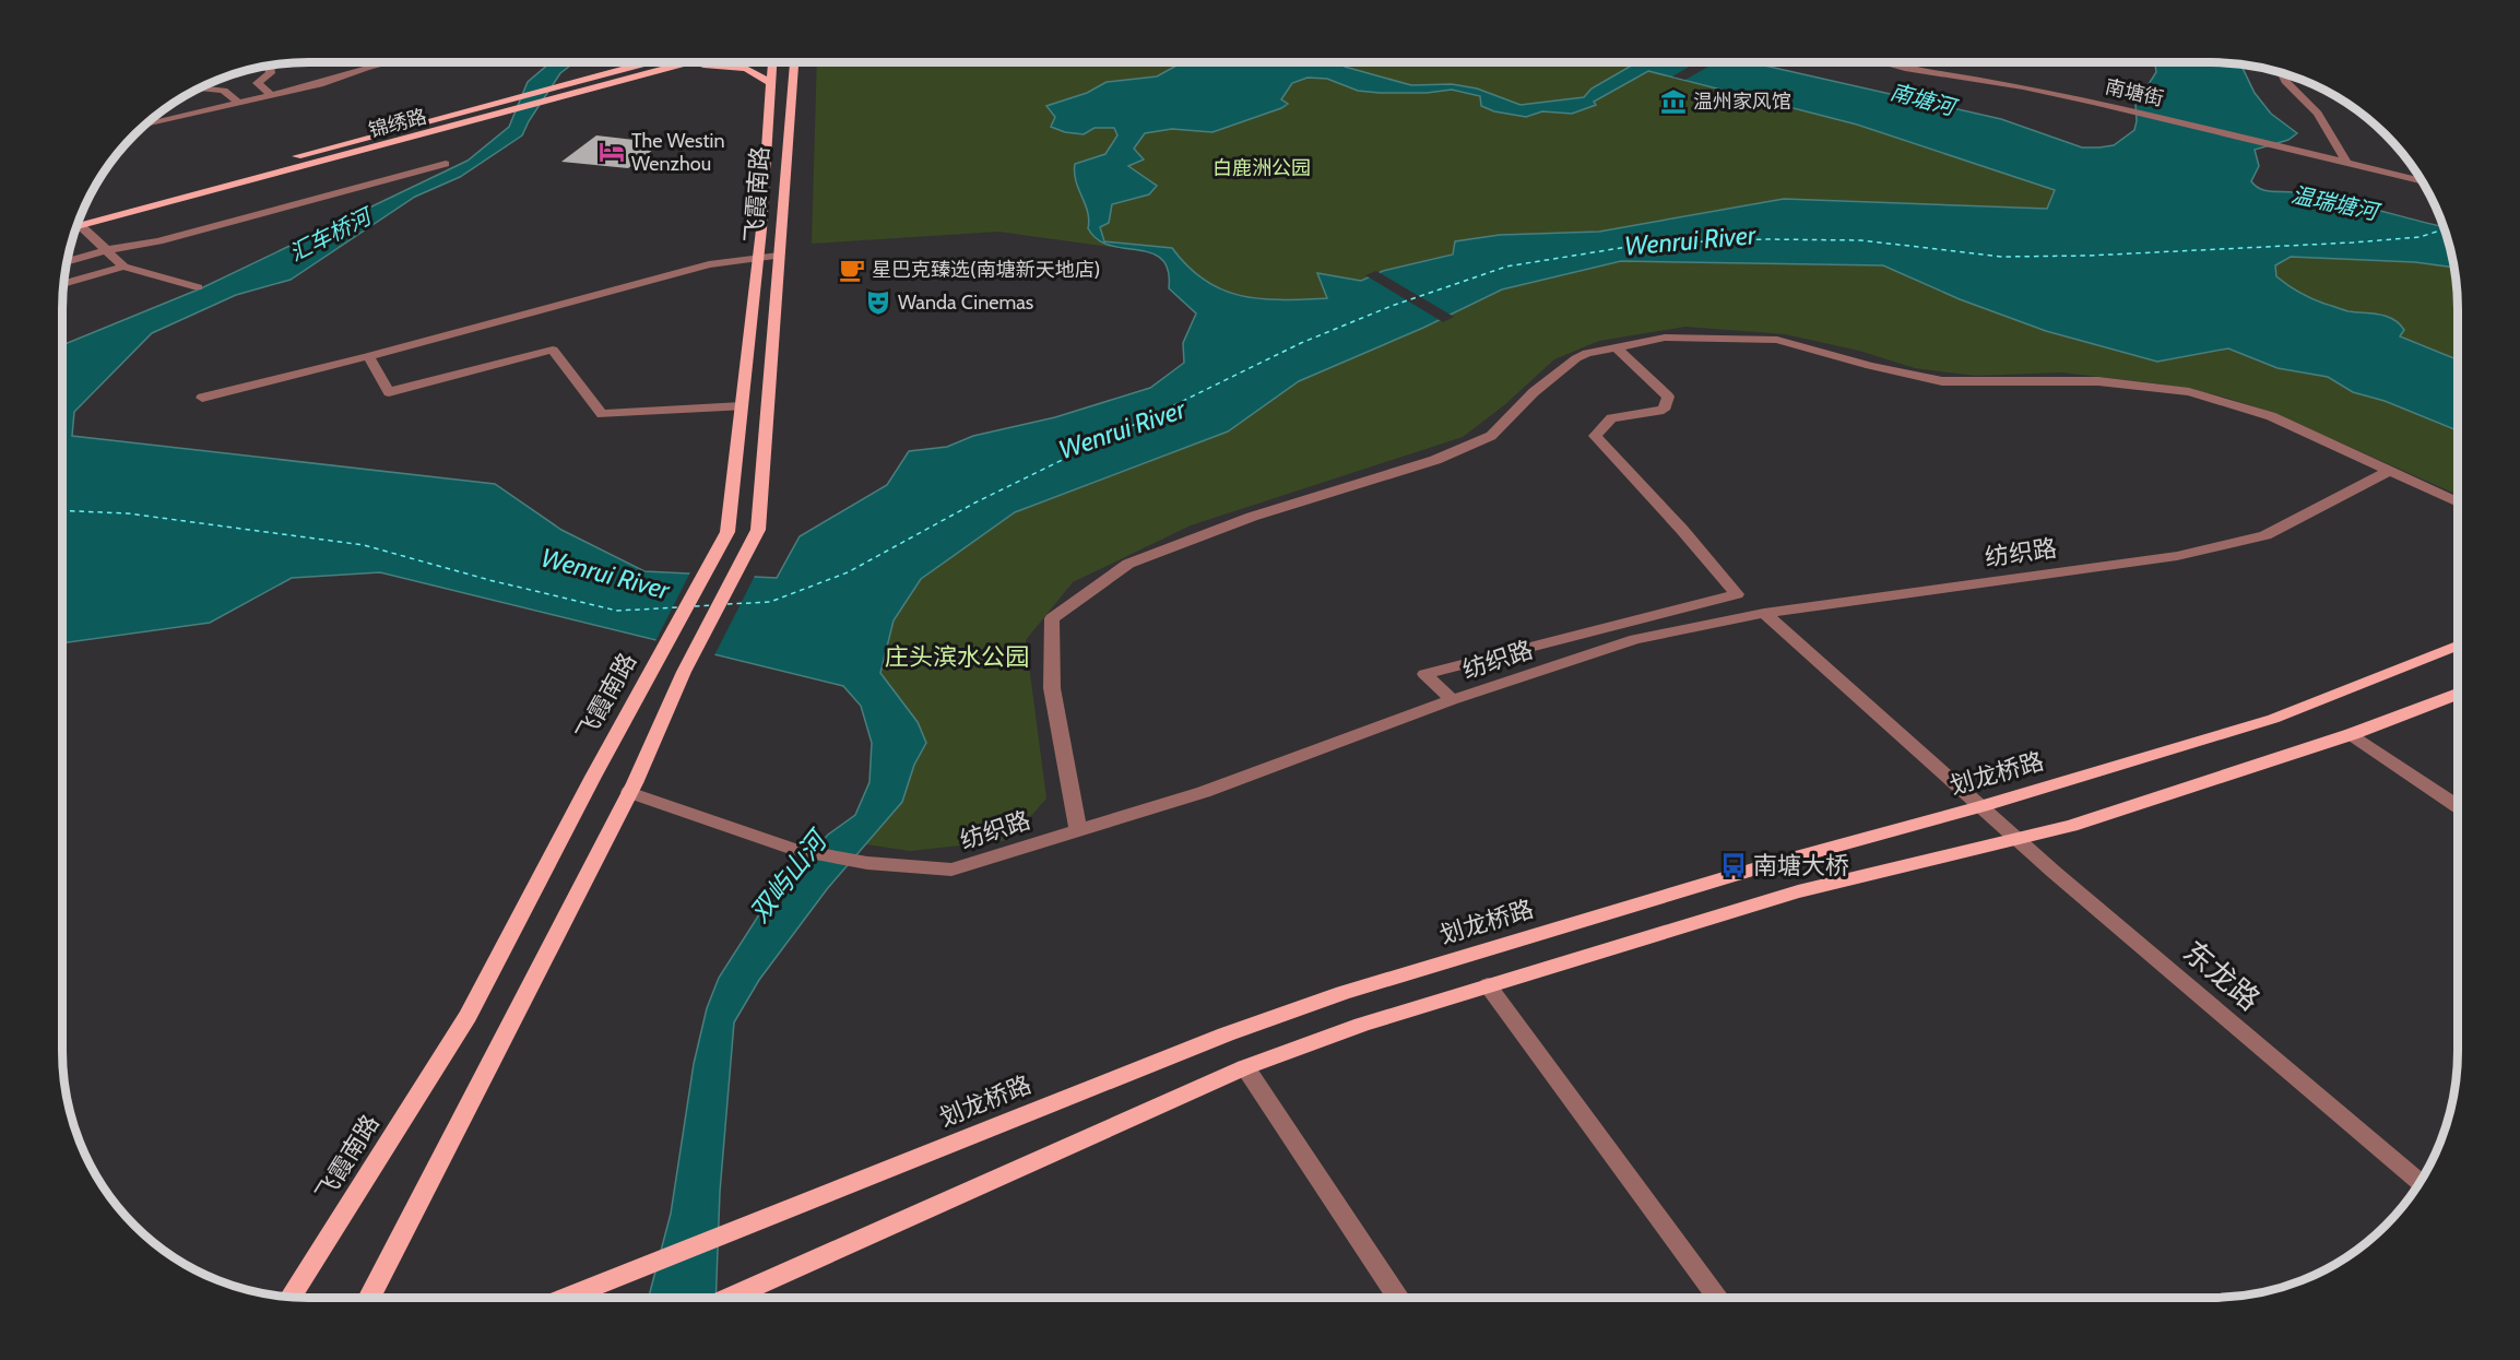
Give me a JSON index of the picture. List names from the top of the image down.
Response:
{
  "streets": {
    "main road": ["锦绣路", "飞霞南路", "划龙桥路"],
    "street": ["南塘街", "纺织路", "东龙路"]
  },
  "crossings": [
    ["飞霞南路", "纺织路"],
    ["纺织路", "东龙路"],
    ["划龙桥路", "东龙路"]
  ],
  "water": [
    "南塘河",
    "温瑞塘河",
    "汇车桥河",
    "Wenrui River",
    "双屿山河"
  ],
  "parks": ["白鹿洲公园", "庄头滨水公园"],
  "places": {
    "museum": ["温州家风馆"],
    "hotel": ["The Westin Wenzhou"],
    "cafe": ["星巴克臻选(南塘新天地店)"],
    "theatre": ["Wanda Cinemas"],
    "bus stop": ["南塘大桥"]
  }
}
